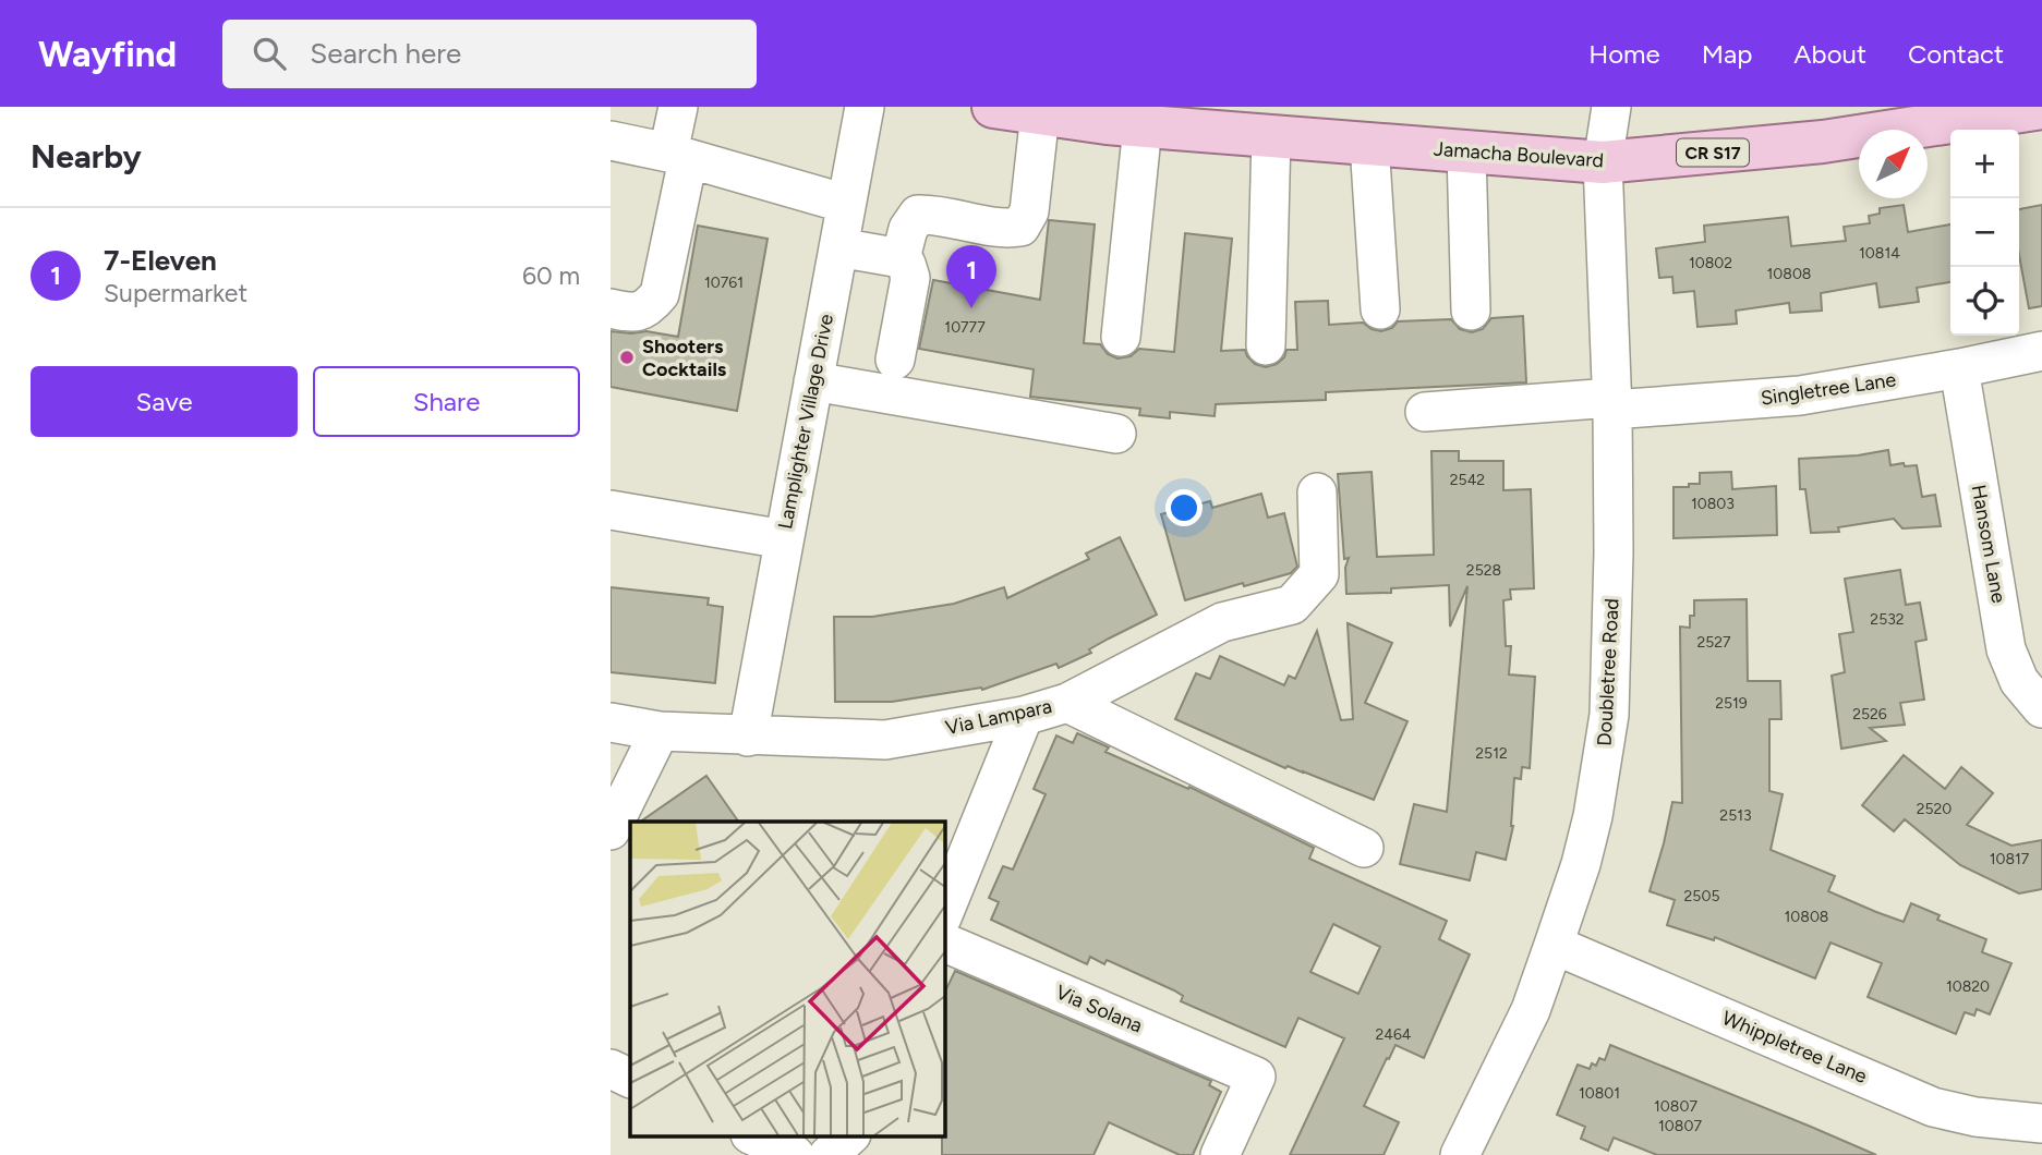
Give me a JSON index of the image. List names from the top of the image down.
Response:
{
  "streets": {
    "main road": ["CR S17", "Jamacha Boulevard"],
    "street": [
      "Singletree Lane",
      "Lamplighter Village Drive",
      "Hansom Lane",
      "Doubletree Road",
      "Via Lampara",
      "Via Solana",
      "Whippletree Lane"
    ]
  },
  "crossings": [
    ["Jamacha Boulevard", "Doubletree Road"],
    ["Singletree Lane", "Hansom Lane"],
    ["Singletree Lane", "Doubletree Road"],
    ["Lamplighter Village Drive", "Via Lampara"],
    ["Doubletree Road", "Whippletree Lane"]
  ],
  "places": ["Shooters Cocktails"],
  "house_numbers": [
    "10814",
    "10802",
    "10808",
    "10761",
    "10777",
    "2542",
    "10803",
    "2528",
    "2532",
    "2527",
    "2519",
    "2526",
    "2512",
    "2520",
    "2513",
    "10817",
    "2505",
    "10808",
    "10820",
    "2464",
    "10801",
    "10807",
    "10807"
  ],
  "north": "top right",
  "page": {
    "header": "Wayfind",
    "search": "Search here",
    "nav": [
      "Home",
      "Map",
      "About",
      "Contact"
    ],
    "heading": "Nearby",
    "map_buttons": ["+", "−"],
    "list": [
      {
        "mark": "1",
        "name": "7-Eleven",
        "note": "Supermarket",
        "value": "60 m"
      }
    ],
    "pins": "1",
    "buttons": ["Save", "Share"]
  }
}
